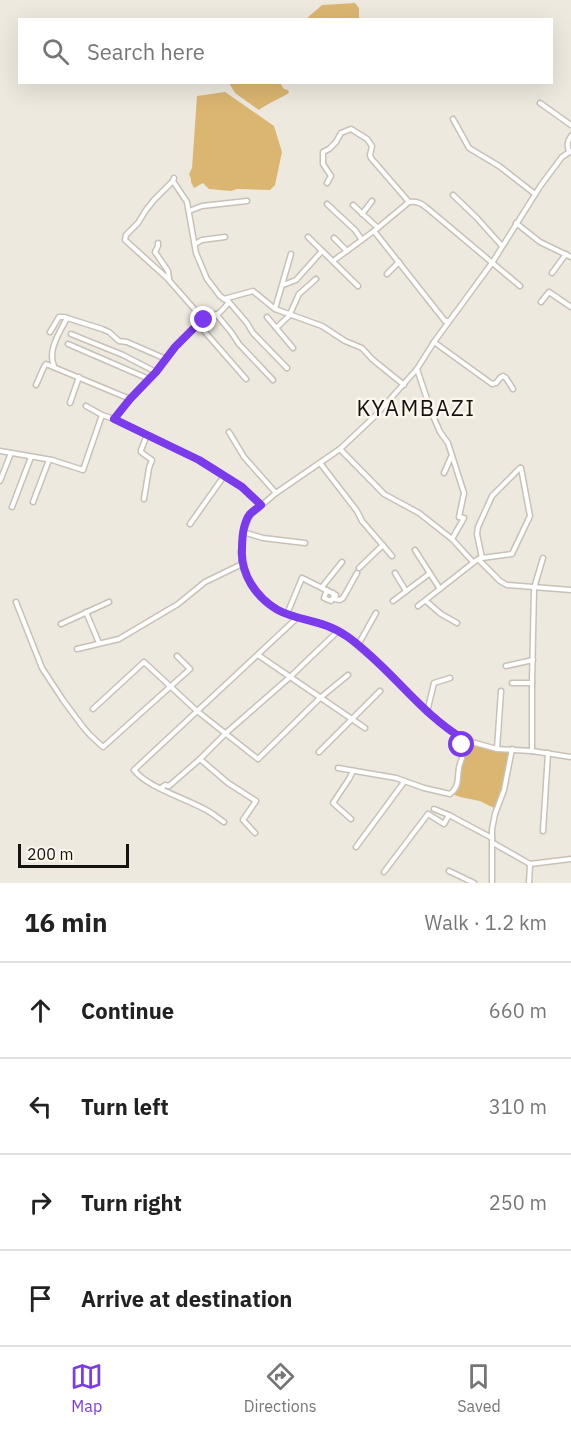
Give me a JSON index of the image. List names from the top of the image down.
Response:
{
  "districts": ["KYAMBAZI"],
  "scale_bar": "200 m",
  "page": {
    "search": "Search here",
    "scale": "200 m",
    "heading": ["16 min", "Walk · 1.2 km"],
    "list": [
      ["Continue", "660 m"],
      ["Turn left", "310 m"],
      ["Turn right", "250 m"],
      "Arrive at destination"
    ],
    "nav": ["Map", "Directions", "Saved"]
  }
}
